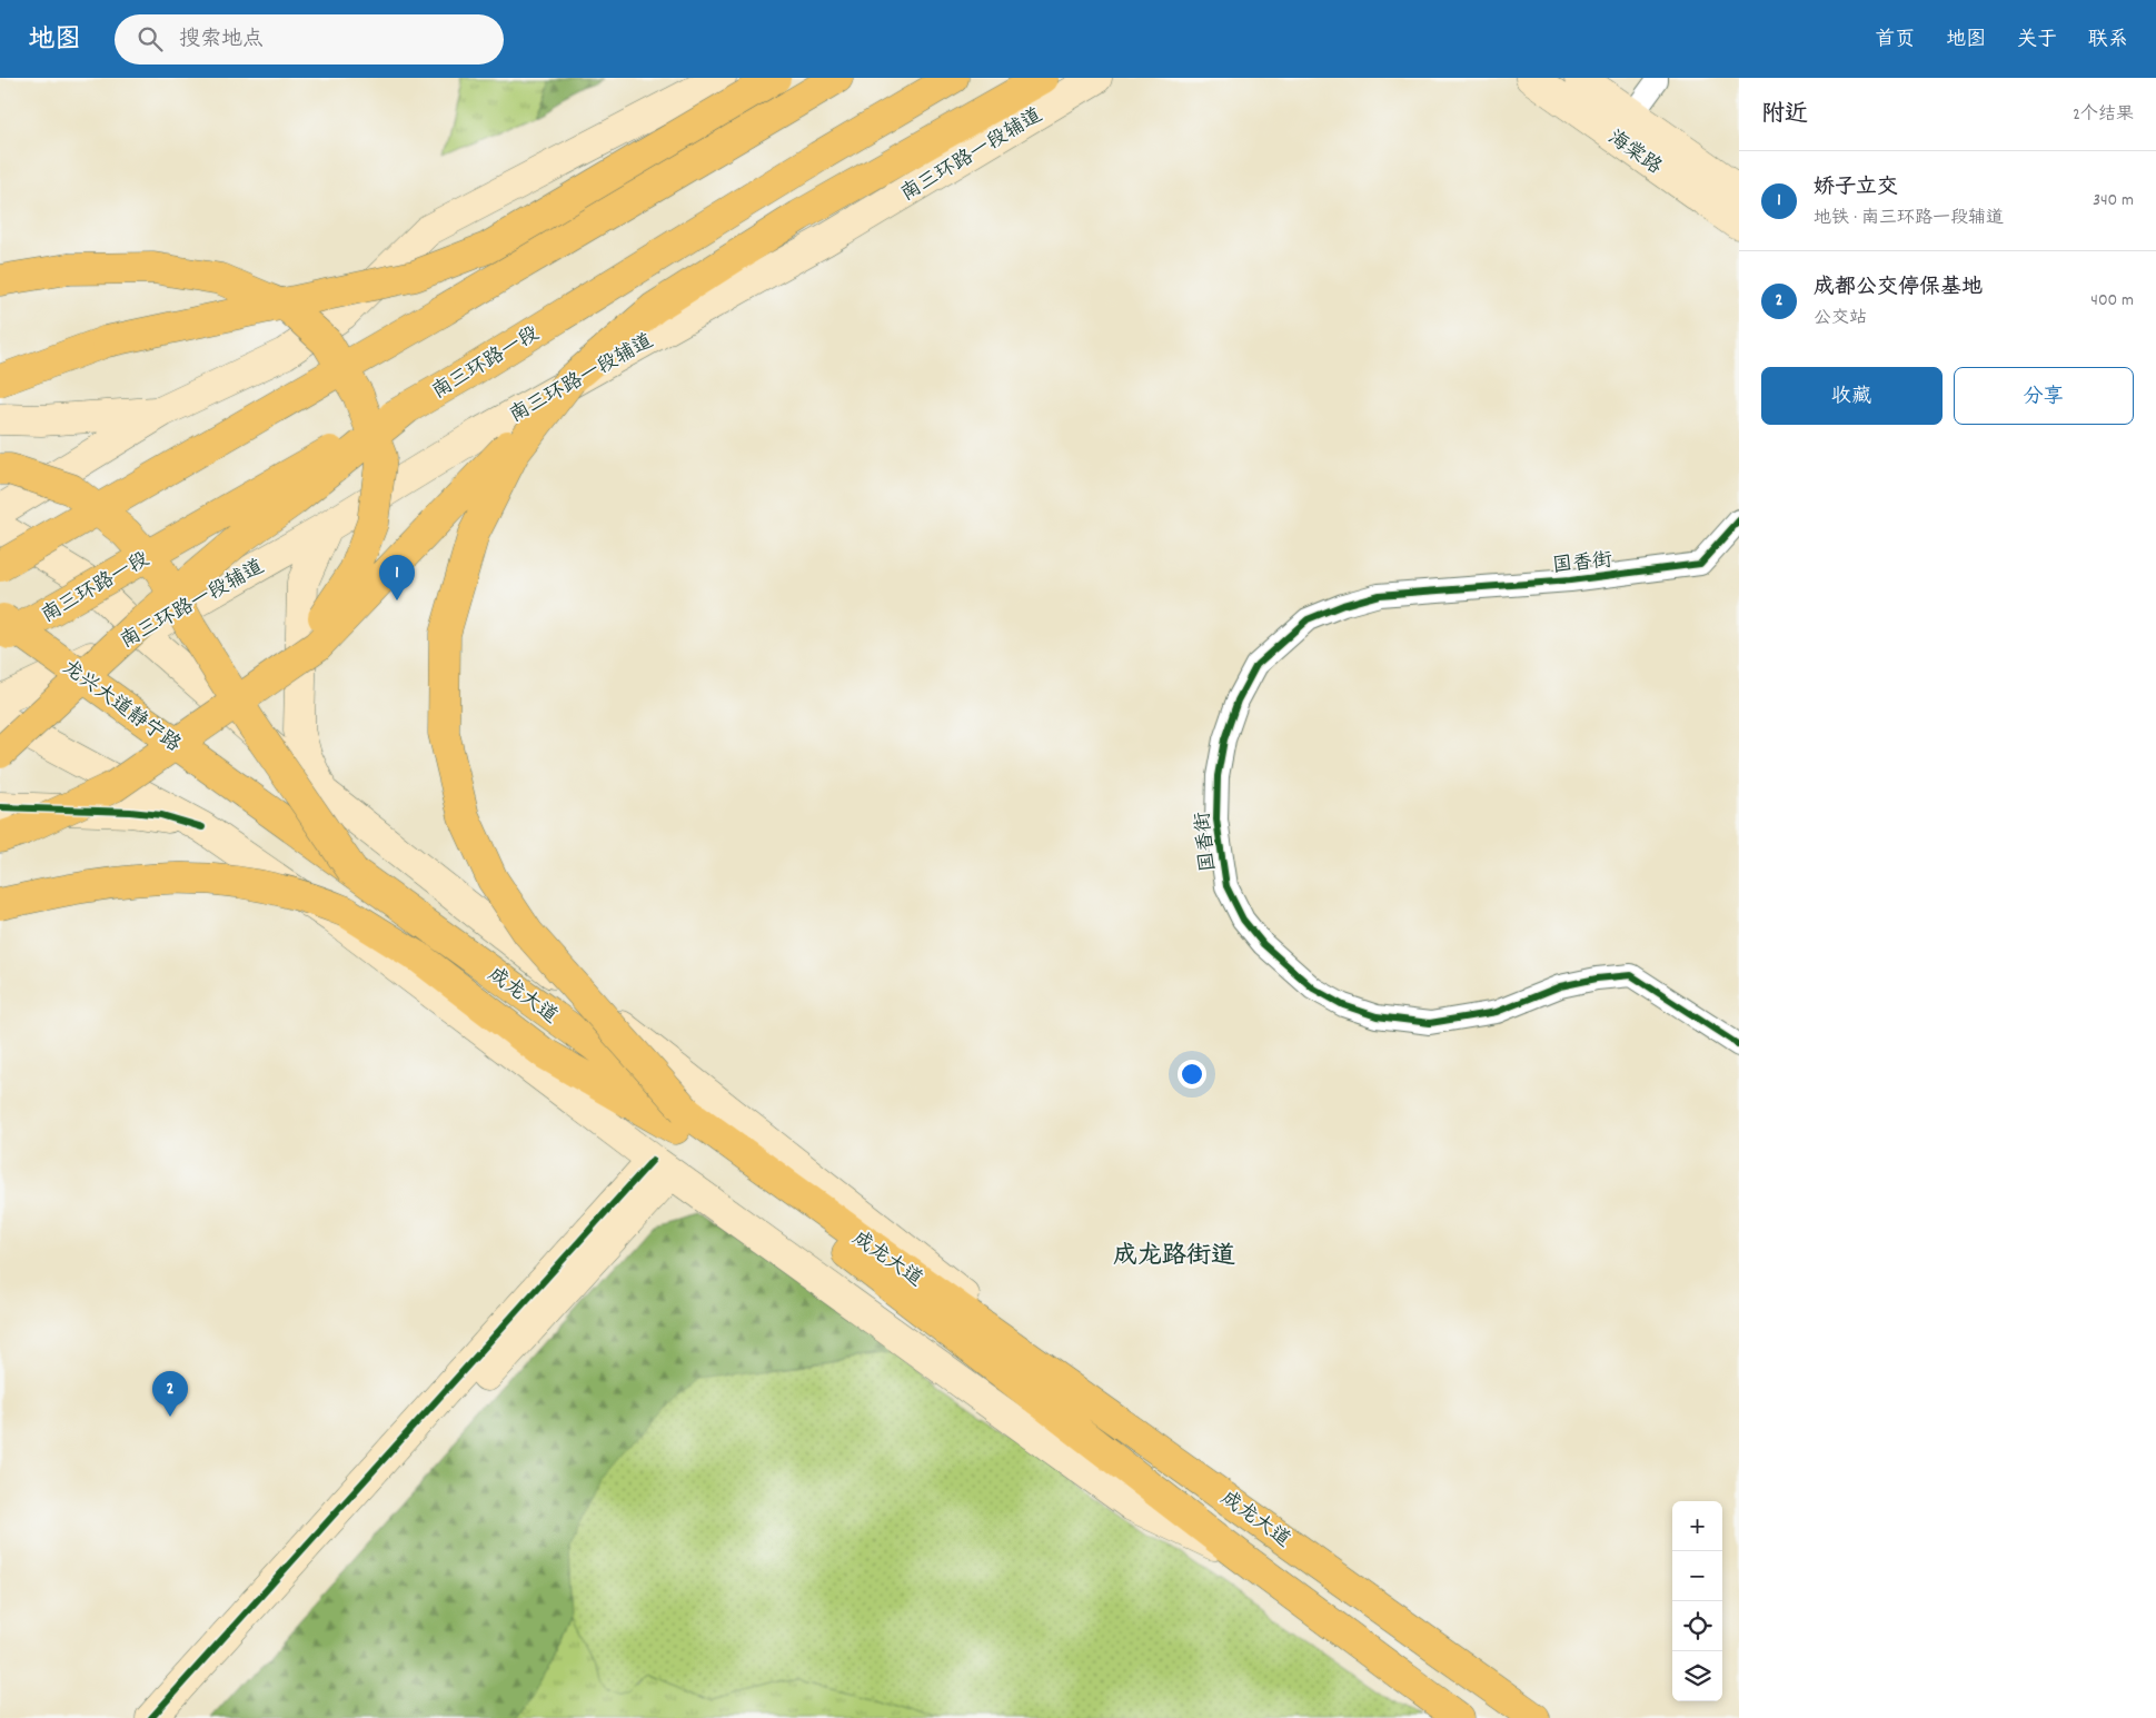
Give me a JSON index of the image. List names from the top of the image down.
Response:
{
  "streets": {
    "highway": ["南三环路一段", "龙兴大道静宁路", "成龙大道"],
    "main road": ["海棠路", "南三环路一段辅道"],
    "street": ["国香街"]
  },
  "crossings": [
    ["南三环路一段", "龙兴大道静宁路"],
    ["龙兴大道静宁路", "成龙大道"]
  ],
  "districts": ["成龙路街道"],
  "page": {
    "header": "地图",
    "search": "搜索地点",
    "nav": [
      "首页",
      "地图",
      "关于",
      "联系"
    ],
    "heading": ["附近", "2个结果"],
    "list": [
      {
        "mark": "1",
        "name": "娇子立交",
        "note": "地铁 · 南三环路一段辅道",
        "value": "340 m"
      },
      {
        "mark": "2",
        "name": "成都公交停保基地",
        "note": "公交站",
        "value": "400 m"
      }
    ],
    "buttons": ["收藏", "分享"],
    "pins": ["1", "2"],
    "map_buttons": ["+", "−"]
  }
}
